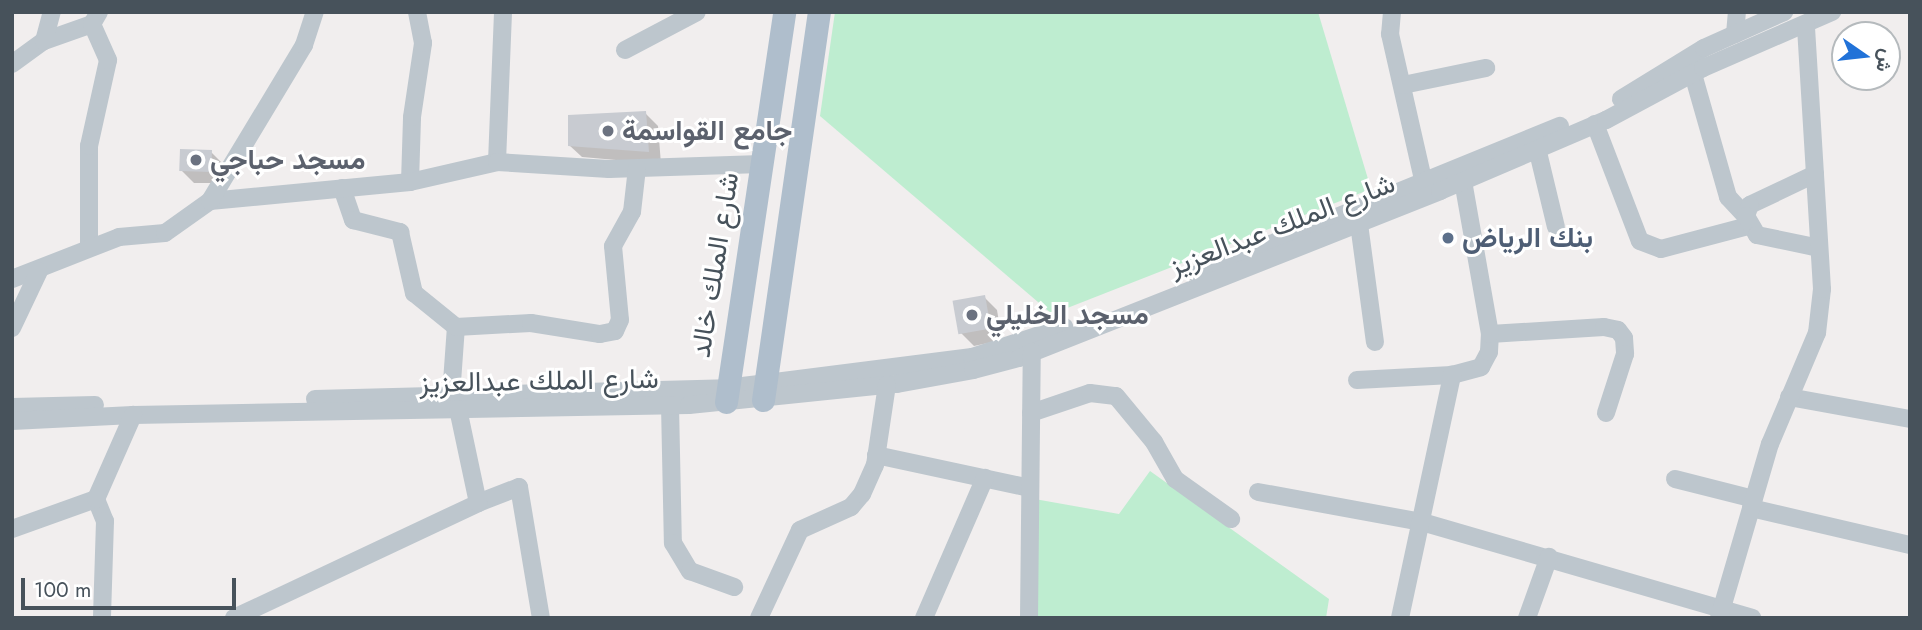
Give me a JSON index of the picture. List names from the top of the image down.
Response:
{
  "streets": {
    "main road": ["شارع الملك خالد"],
    "street": ["شارع الملك عبدالعزيز"]
  },
  "crossings": [
    ["شارع الملك عبدالعزيز", "شارع الملك خالد"]
  ],
  "places": [
    "جامع القواسمة",
    "مسجد حباجي",
    "بنك الرياض",
    "مسجد الخليلي"
  ],
  "scale_bar": "100 m",
  "north": "right"
}
